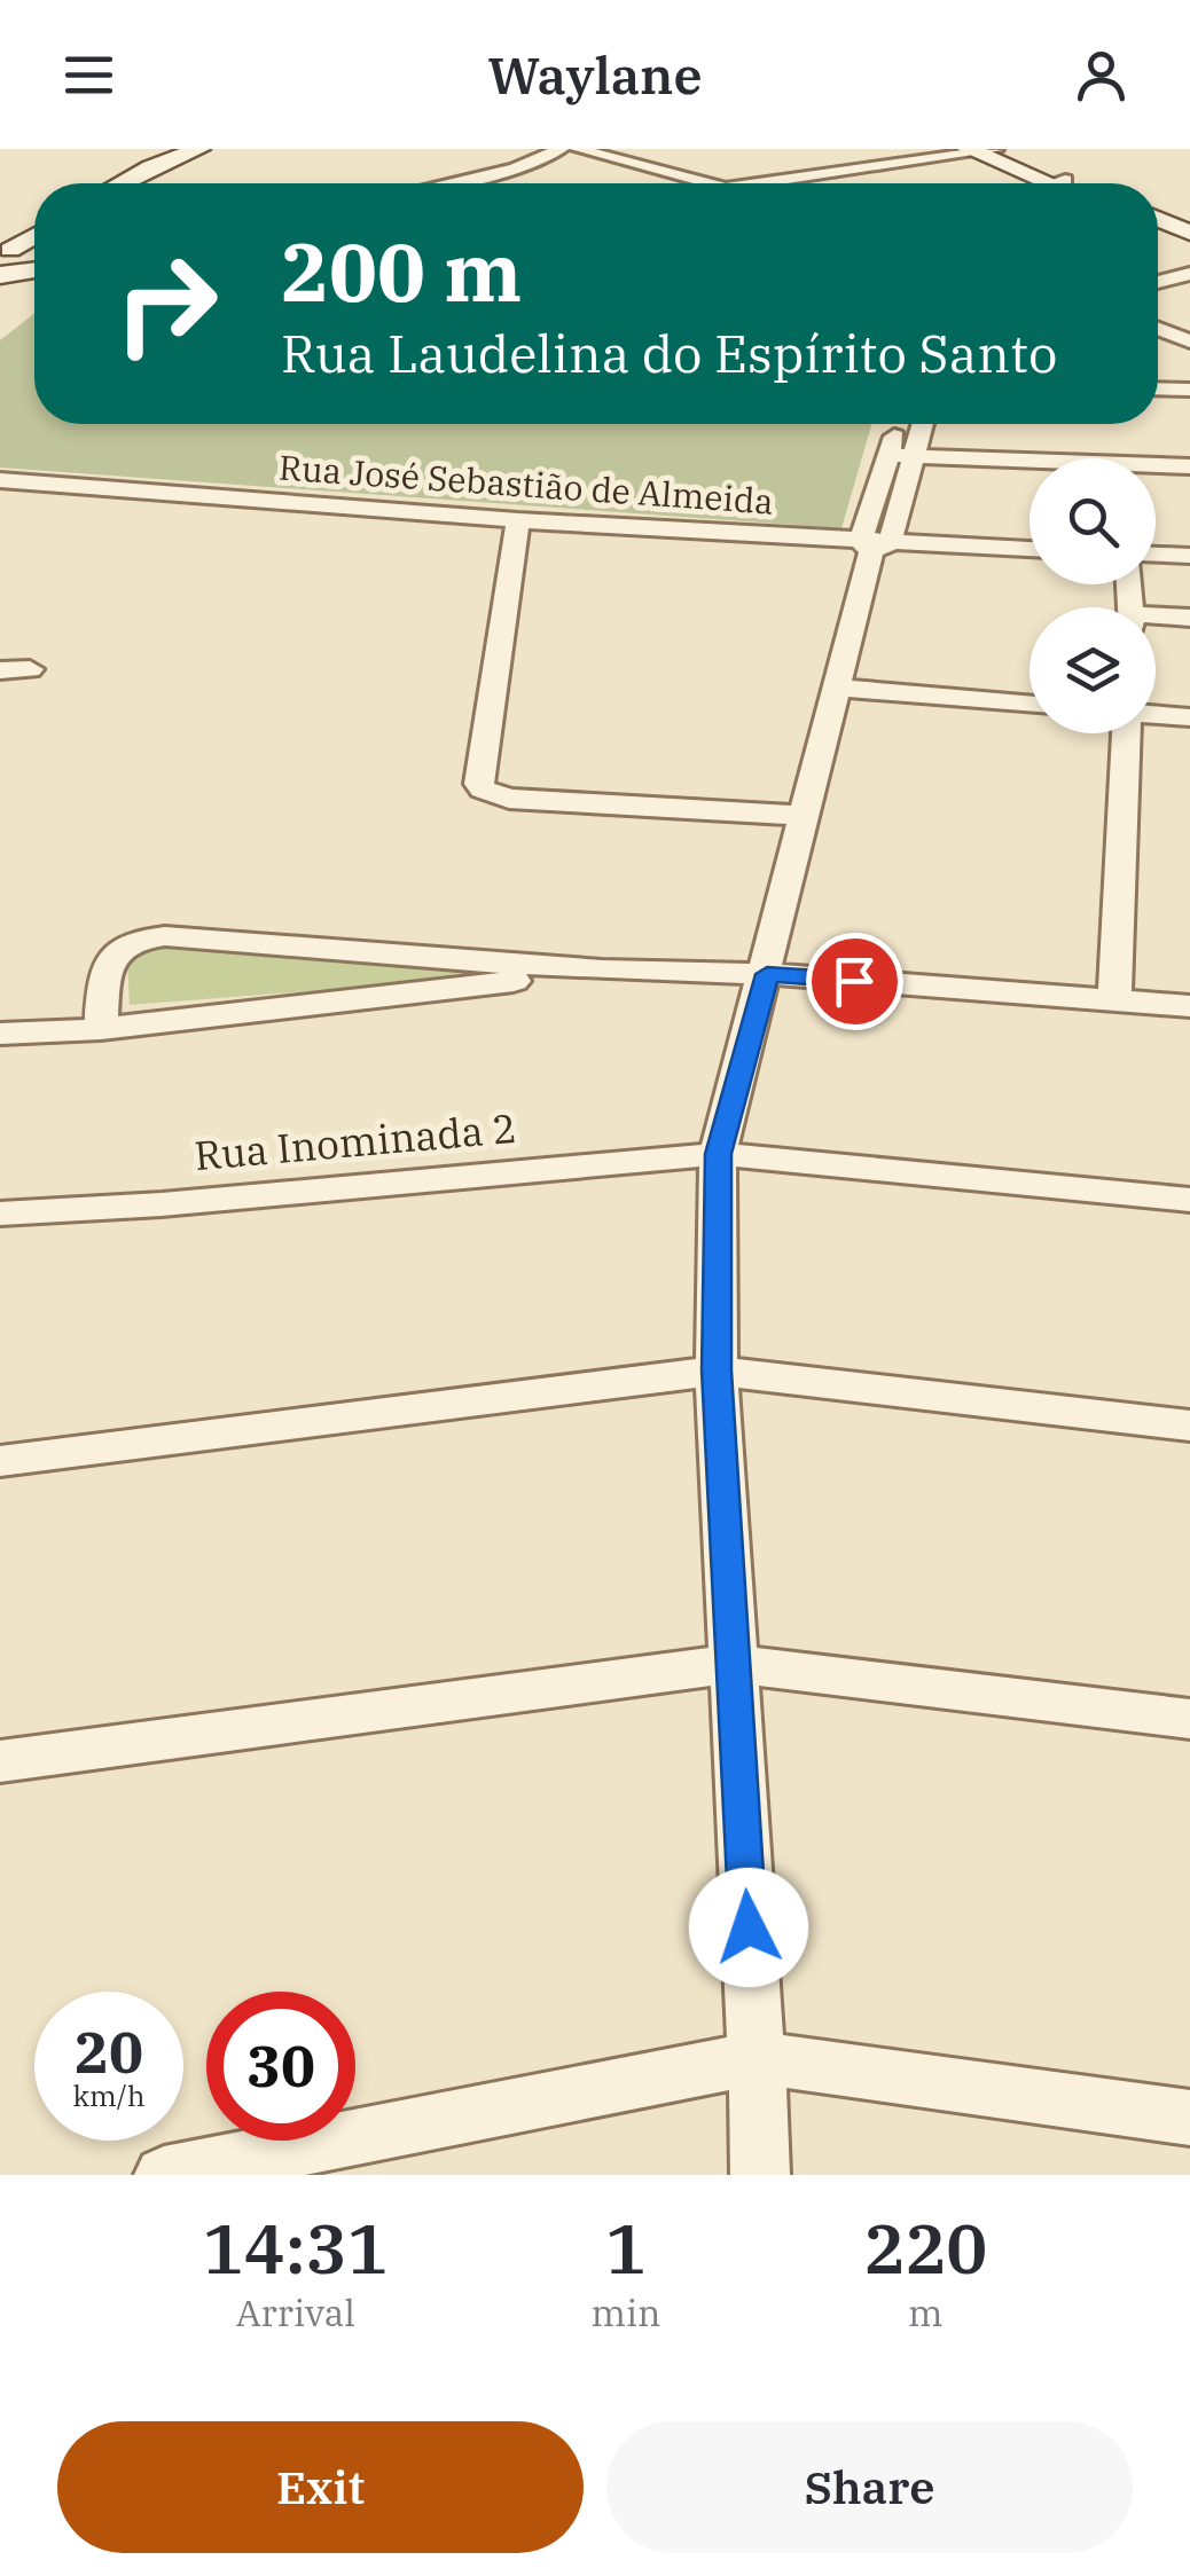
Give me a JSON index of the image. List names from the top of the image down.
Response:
{
  "streets": {
    "street": ["Rua José Sebastião de Almeida", "Rua Inominada 2"]
  },
  "page": {
    "header": "Waylane",
    "turn": ["200 m", "Rua Laudelina do Espírito Santo"],
    "speed": "20 km/h",
    "limit": "30",
    "eta": [
      "14:31",
      "Arrival",
      "1",
      "min",
      "220",
      "m"
    ],
    "buttons": ["Exit", "Share"]
  }
}
